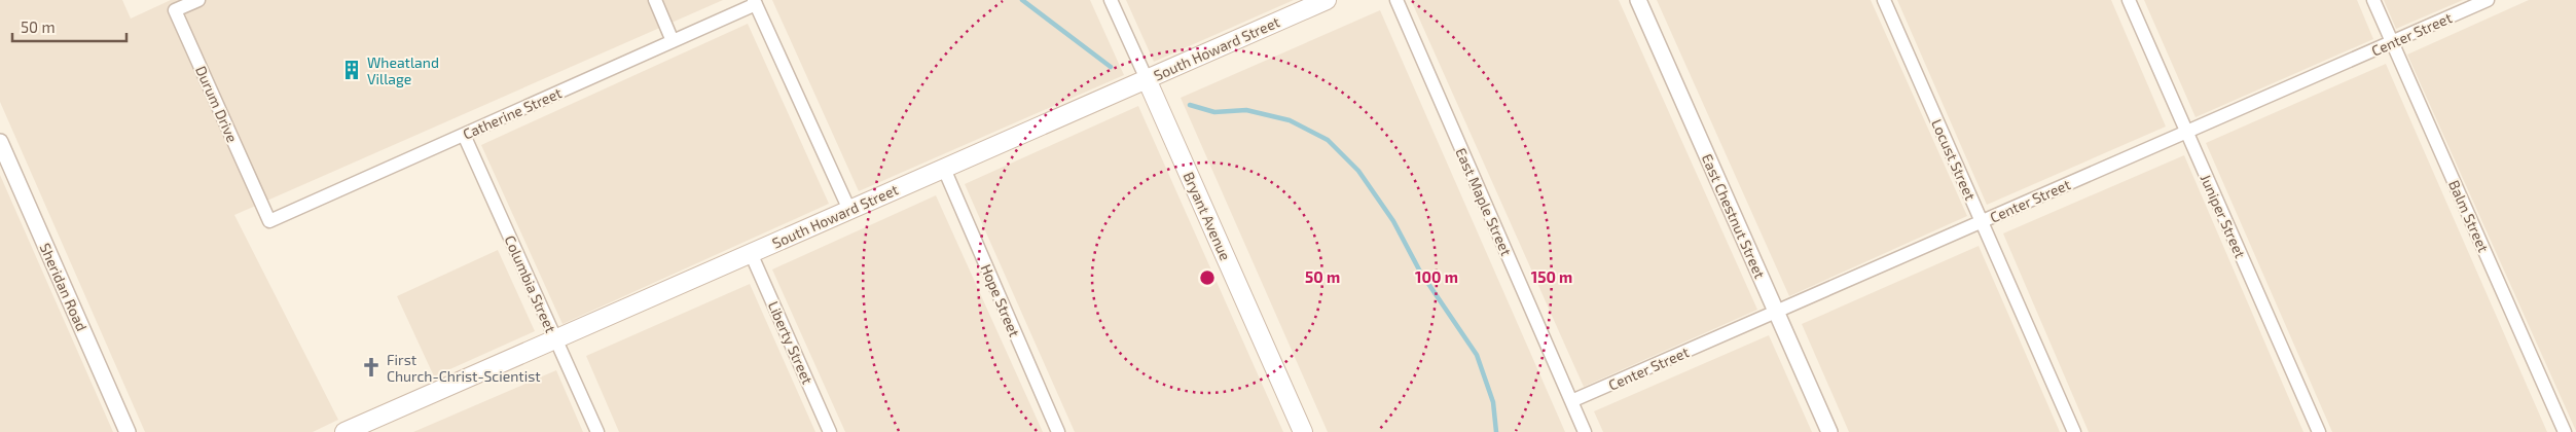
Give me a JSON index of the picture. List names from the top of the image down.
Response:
{
  "streets": {
    "main road": ["South Howard Street", "Bryant Avenue"],
    "street": [
      "Center Street",
      "Durum Drive",
      "Catherine Street",
      "Locust Street",
      "East Maple Street",
      "East Chestnut Street",
      "Juniper Street",
      "Balm Street",
      "Columbia Street",
      "Sheridan Road",
      "Hope Street",
      "Liberty Street"
    ]
  },
  "crossings": [
    ["Center Street", "Locust Street"],
    ["Center Street", "East Maple Street"],
    ["Center Street", "East Chestnut Street"],
    ["Center Street", "Juniper Street"],
    ["Center Street", "Balm Street"],
    ["South Howard Street", "Bryant Avenue"],
    ["South Howard Street", "Columbia Street"],
    ["South Howard Street", "Hope Street"],
    ["South Howard Street", "Liberty Street"],
    ["Durum Drive", "Catherine Street"],
    ["Catherine Street", "Columbia Street"]
  ],
  "places": {
    "building": ["Wheatland Village"],
    "church": ["First Church-Christ-Scientist"]
  },
  "scale_bar": "50 m",
  "rings": ["50 m", "100 m", "150 m"]
}
